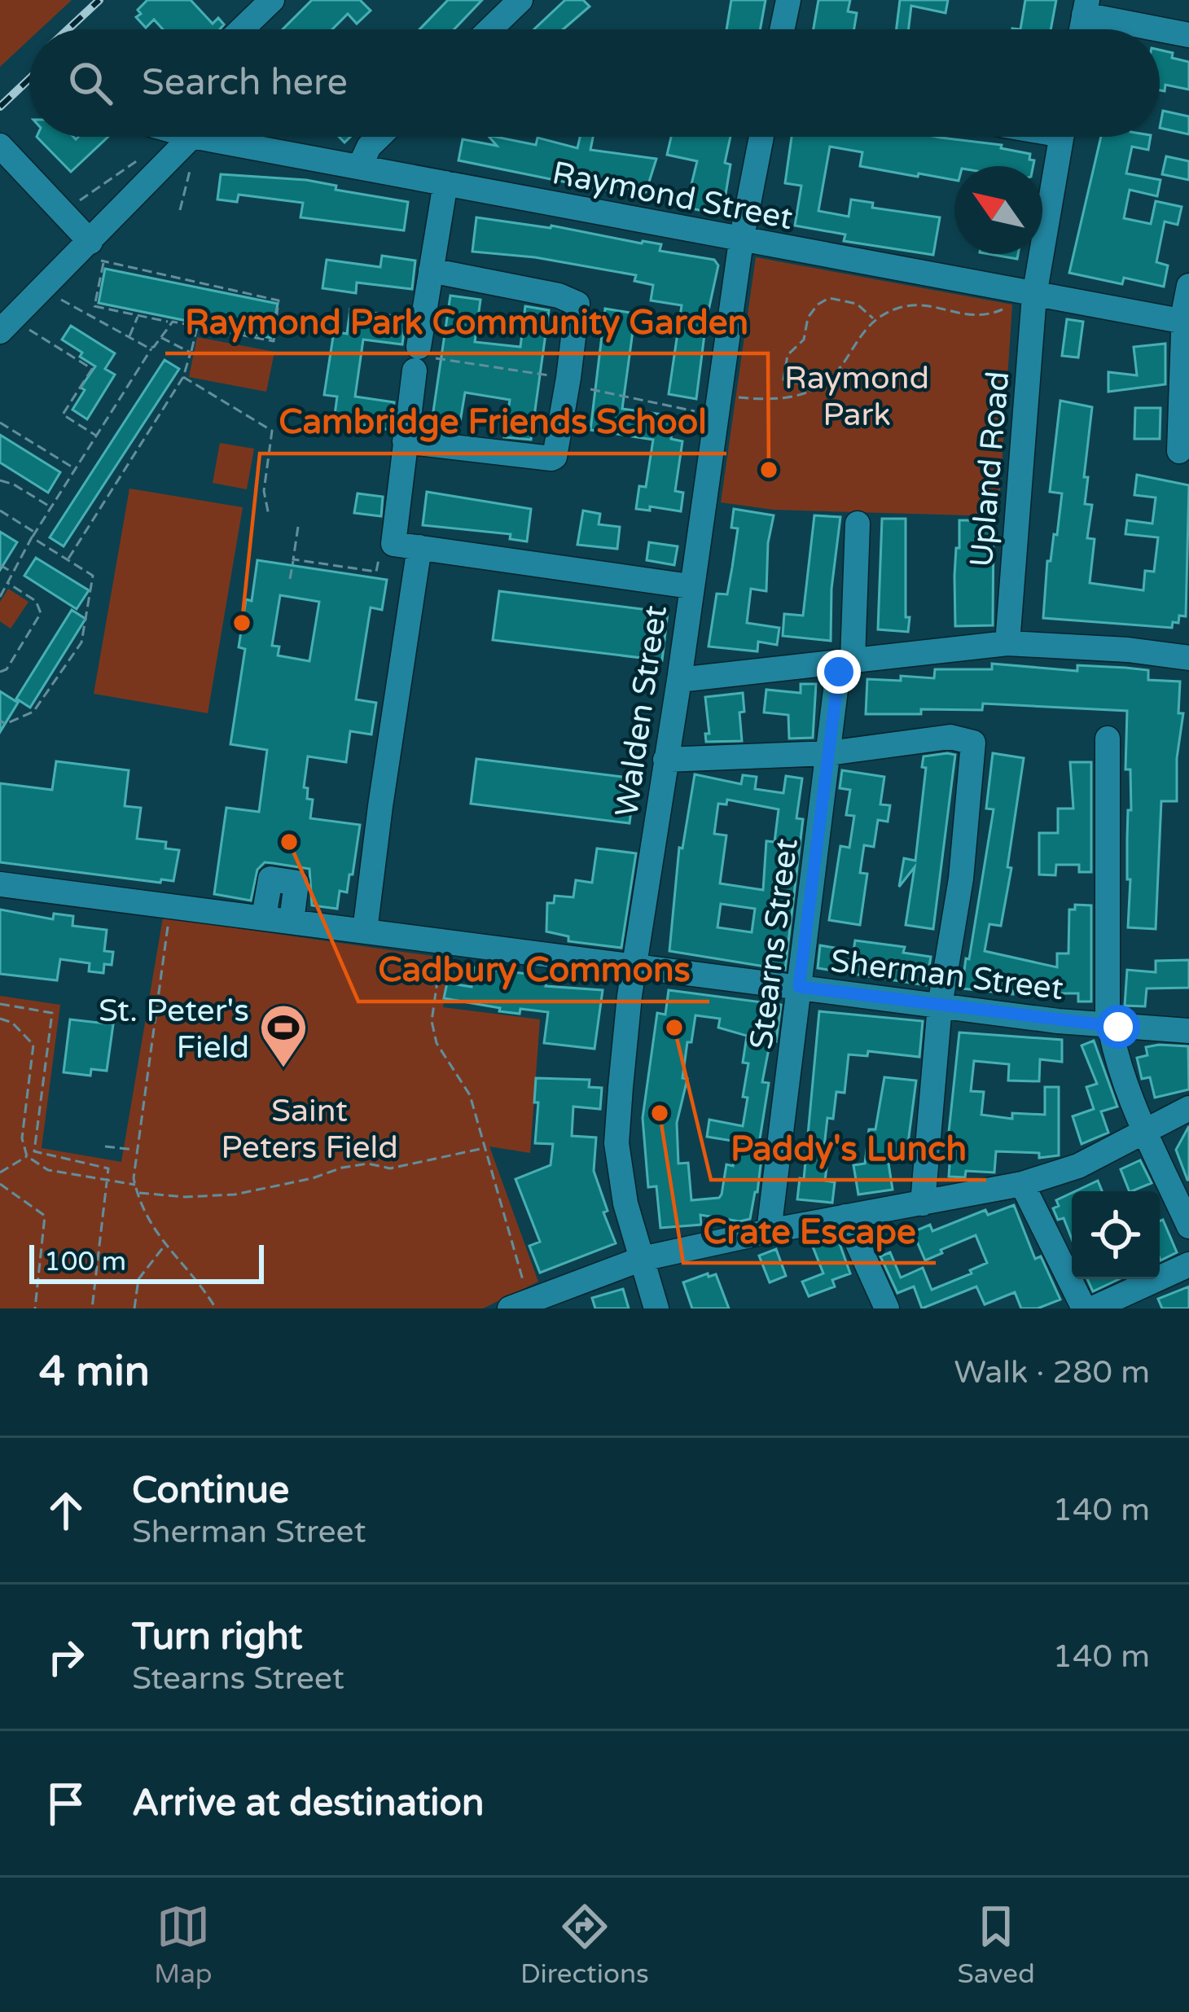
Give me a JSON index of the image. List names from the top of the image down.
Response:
{
  "streets": {
    "street": [
      "Raymond Street",
      "Upland Road",
      "Walden Street",
      "Stearns Street",
      "Sherman Street"
    ]
  },
  "crossings": [
    ["Raymond Street", "Upland Road"],
    ["Raymond Street", "Walden Street"],
    ["Walden Street", "Sherman Street"],
    ["Stearns Street", "Sherman Street"]
  ],
  "parks": ["Raymond Park", "Saint Peters Field"],
  "places": {
    "other": [
      "Raymond Park Community Garden",
      "Cambridge Friends School",
      "Cadbury Commons",
      "Paddy's Lunch",
      "Crate Escape"
    ],
    "sports": ["St. Peter's Field"]
  },
  "scale_bar": "100 m",
  "north": "top left",
  "page": {
    "search": "Search here",
    "scale": "100 m",
    "heading": ["4 min", "Walk · 280 m"],
    "list": [
      ["Continue", "Sherman Street", "140 m"],
      ["Turn right", "Stearns Street", "140 m"],
      "Arrive at destination"
    ],
    "nav": ["Map", "Directions", "Saved"]
  }
}
